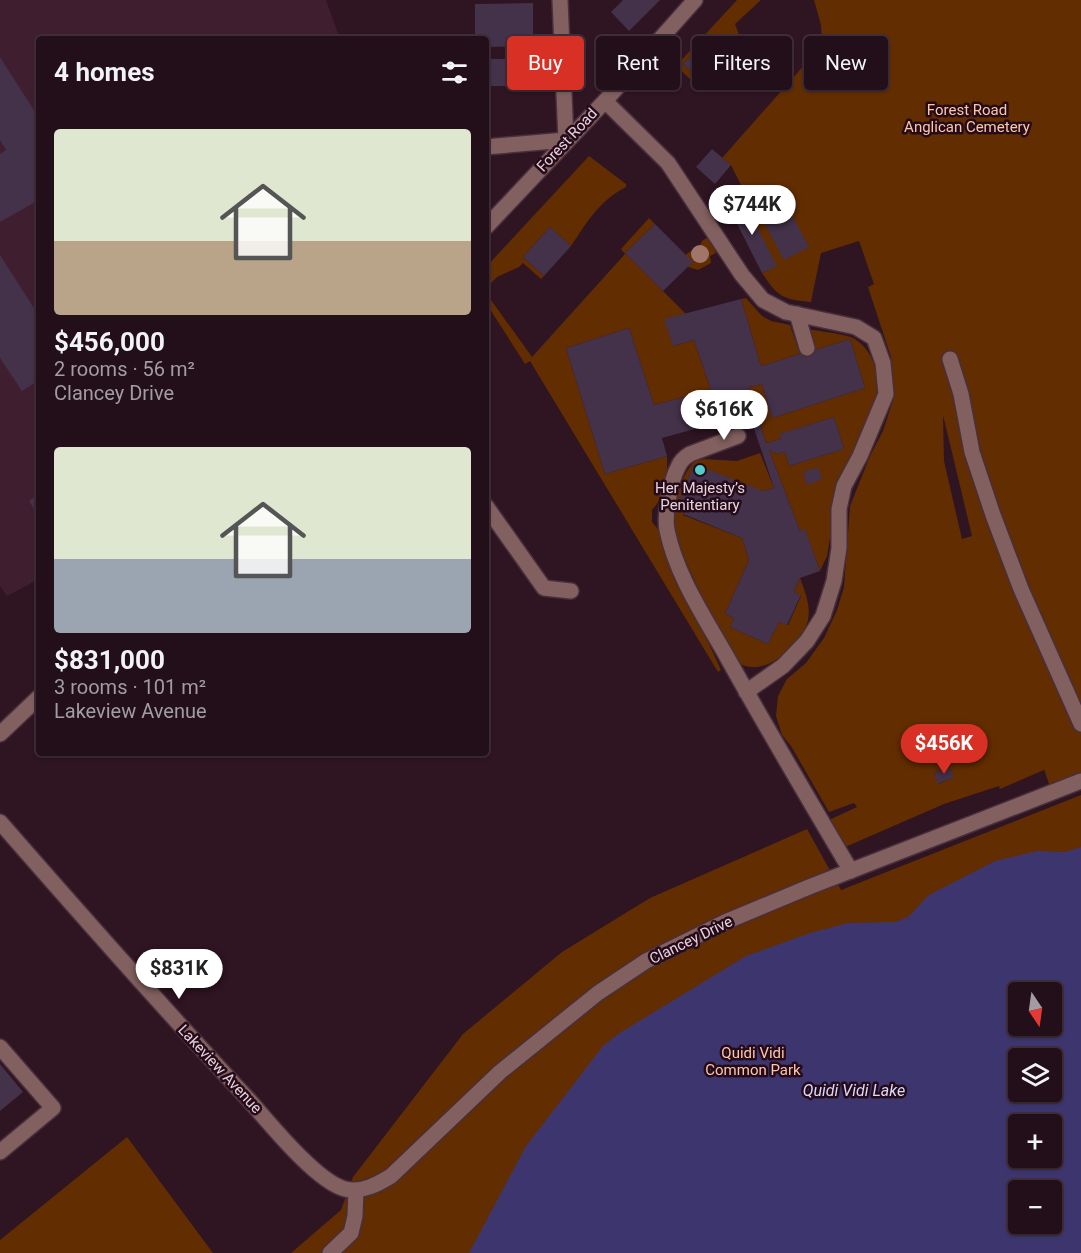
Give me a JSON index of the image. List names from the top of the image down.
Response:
{
  "streets": {
    "street": ["Forest Road", "Clancey Drive", "Lakeview Avenue"]
  },
  "crossings": [
    ["Clancey Drive", "Lakeview Avenue"]
  ],
  "water": ["Quidi Vidi Lake"],
  "parks": ["Forest Road Anglican Cemetery", "Quidi Vidi Common Park"],
  "places": ["Her Majesty’s Penitentiary"],
  "north": "bottom",
  "page": {
    "chip": [
      "Buy",
      "Rent",
      "Filters",
      "New"
    ],
    "heading": "4 homes",
    "list": [
      {
        "name": "$456,000",
        "note": "2 rooms · 56 m² · Clancey Drive"
      },
      {
        "name": "$831,000",
        "note": "3 rooms · 101 m² · Lakeview Avenue"
      }
    ],
    "price": [
      "$744K",
      "$616K",
      "$456K",
      "$831K"
    ],
    "map_buttons": ["+", "−"]
  }
}
